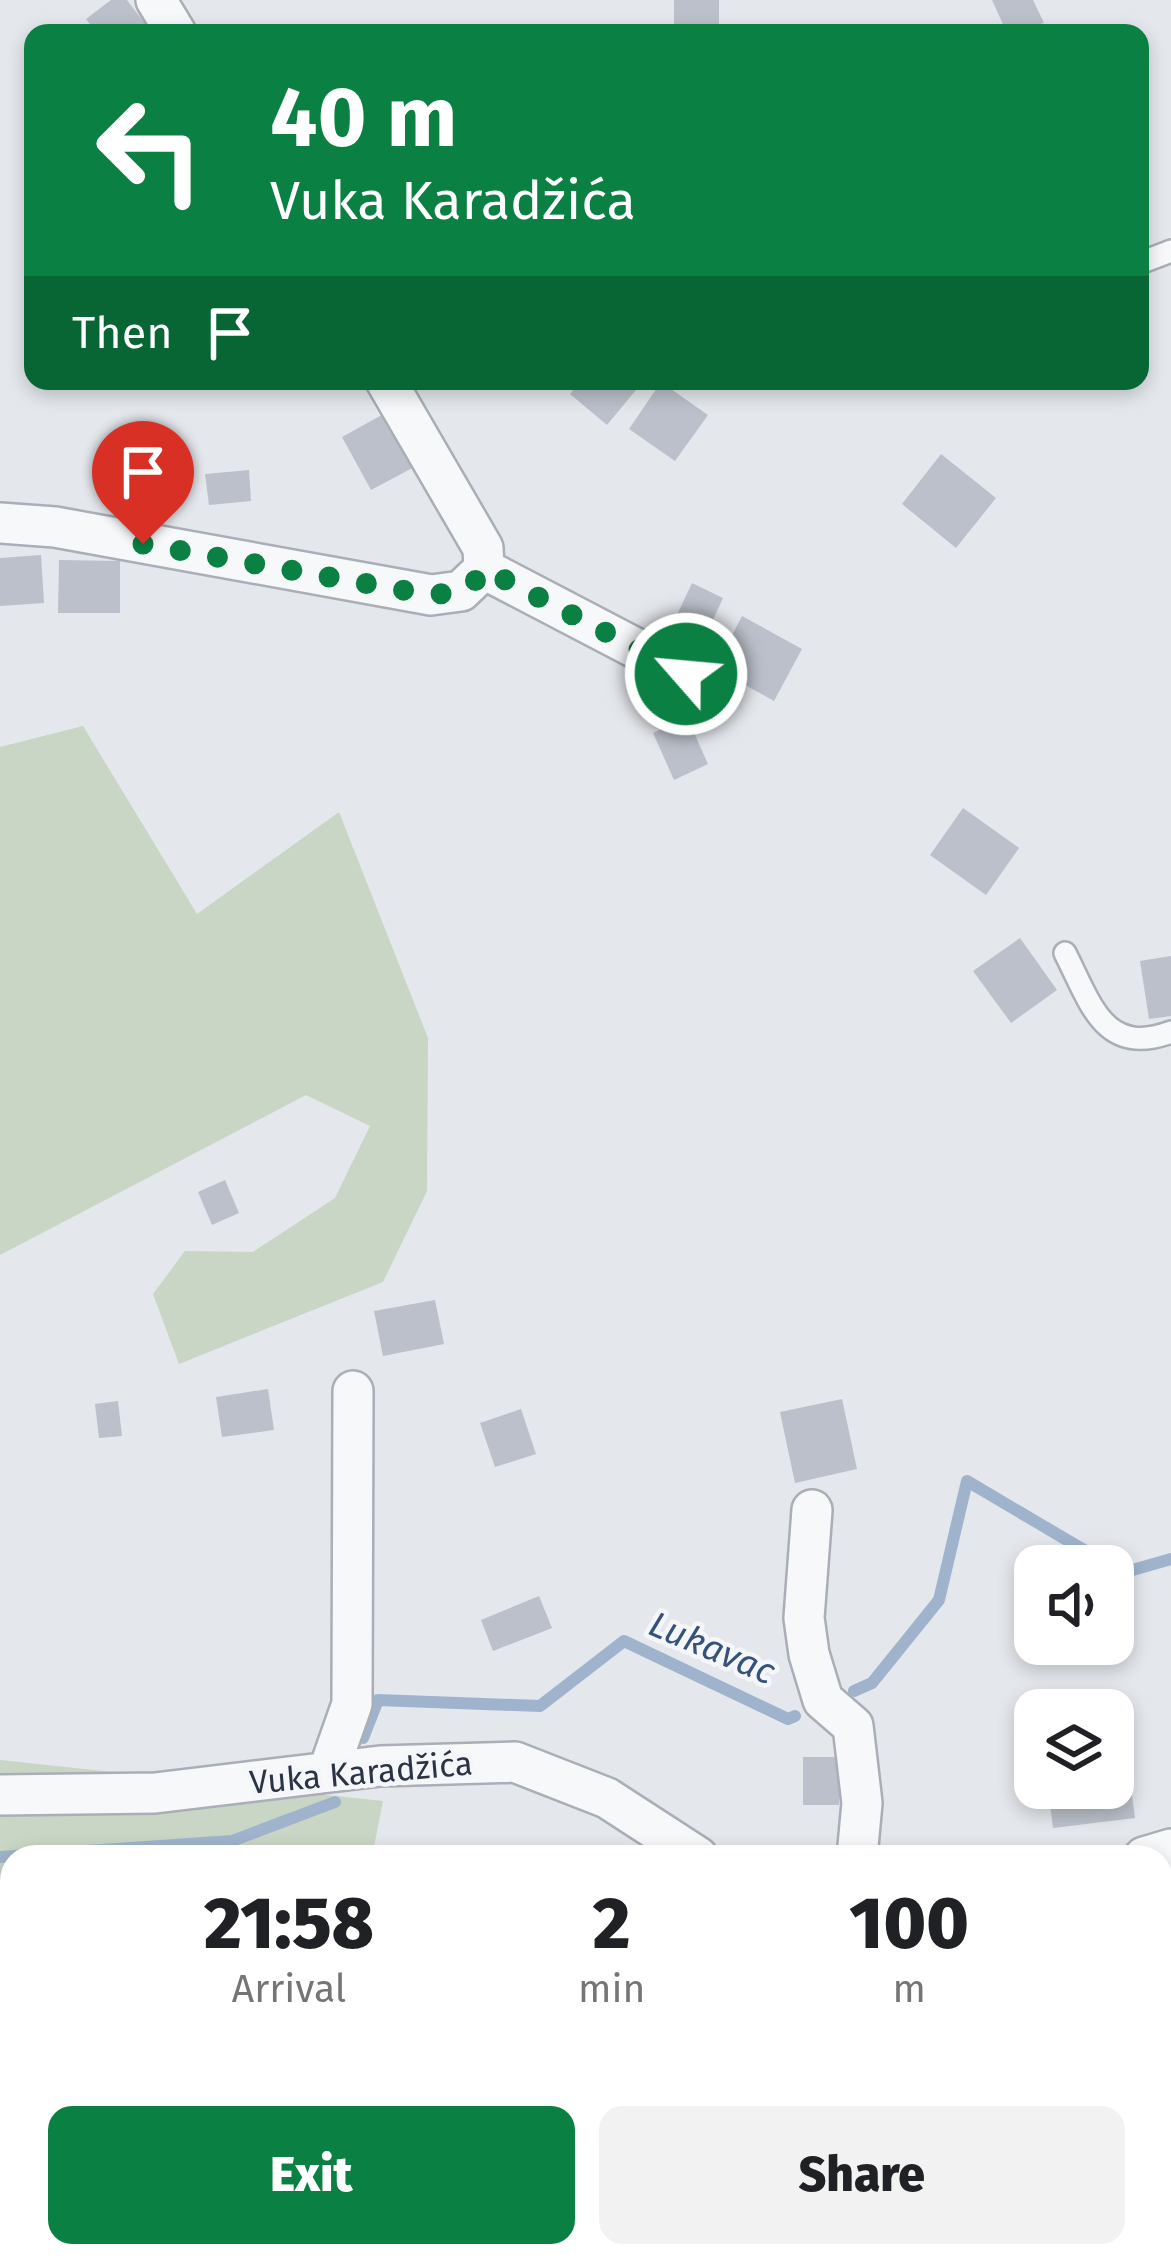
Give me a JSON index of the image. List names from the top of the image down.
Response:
{
  "streets": {
    "street": ["Vuka Karadžića"]
  },
  "water": ["Lukavac"],
  "page": {
    "turn": ["40 m", "Vuka Karadžića"],
    "then": "Then",
    "eta": [
      "21:58",
      "Arrival",
      "2",
      "min",
      "100",
      "m"
    ],
    "buttons": ["Exit", "Share"]
  }
}
